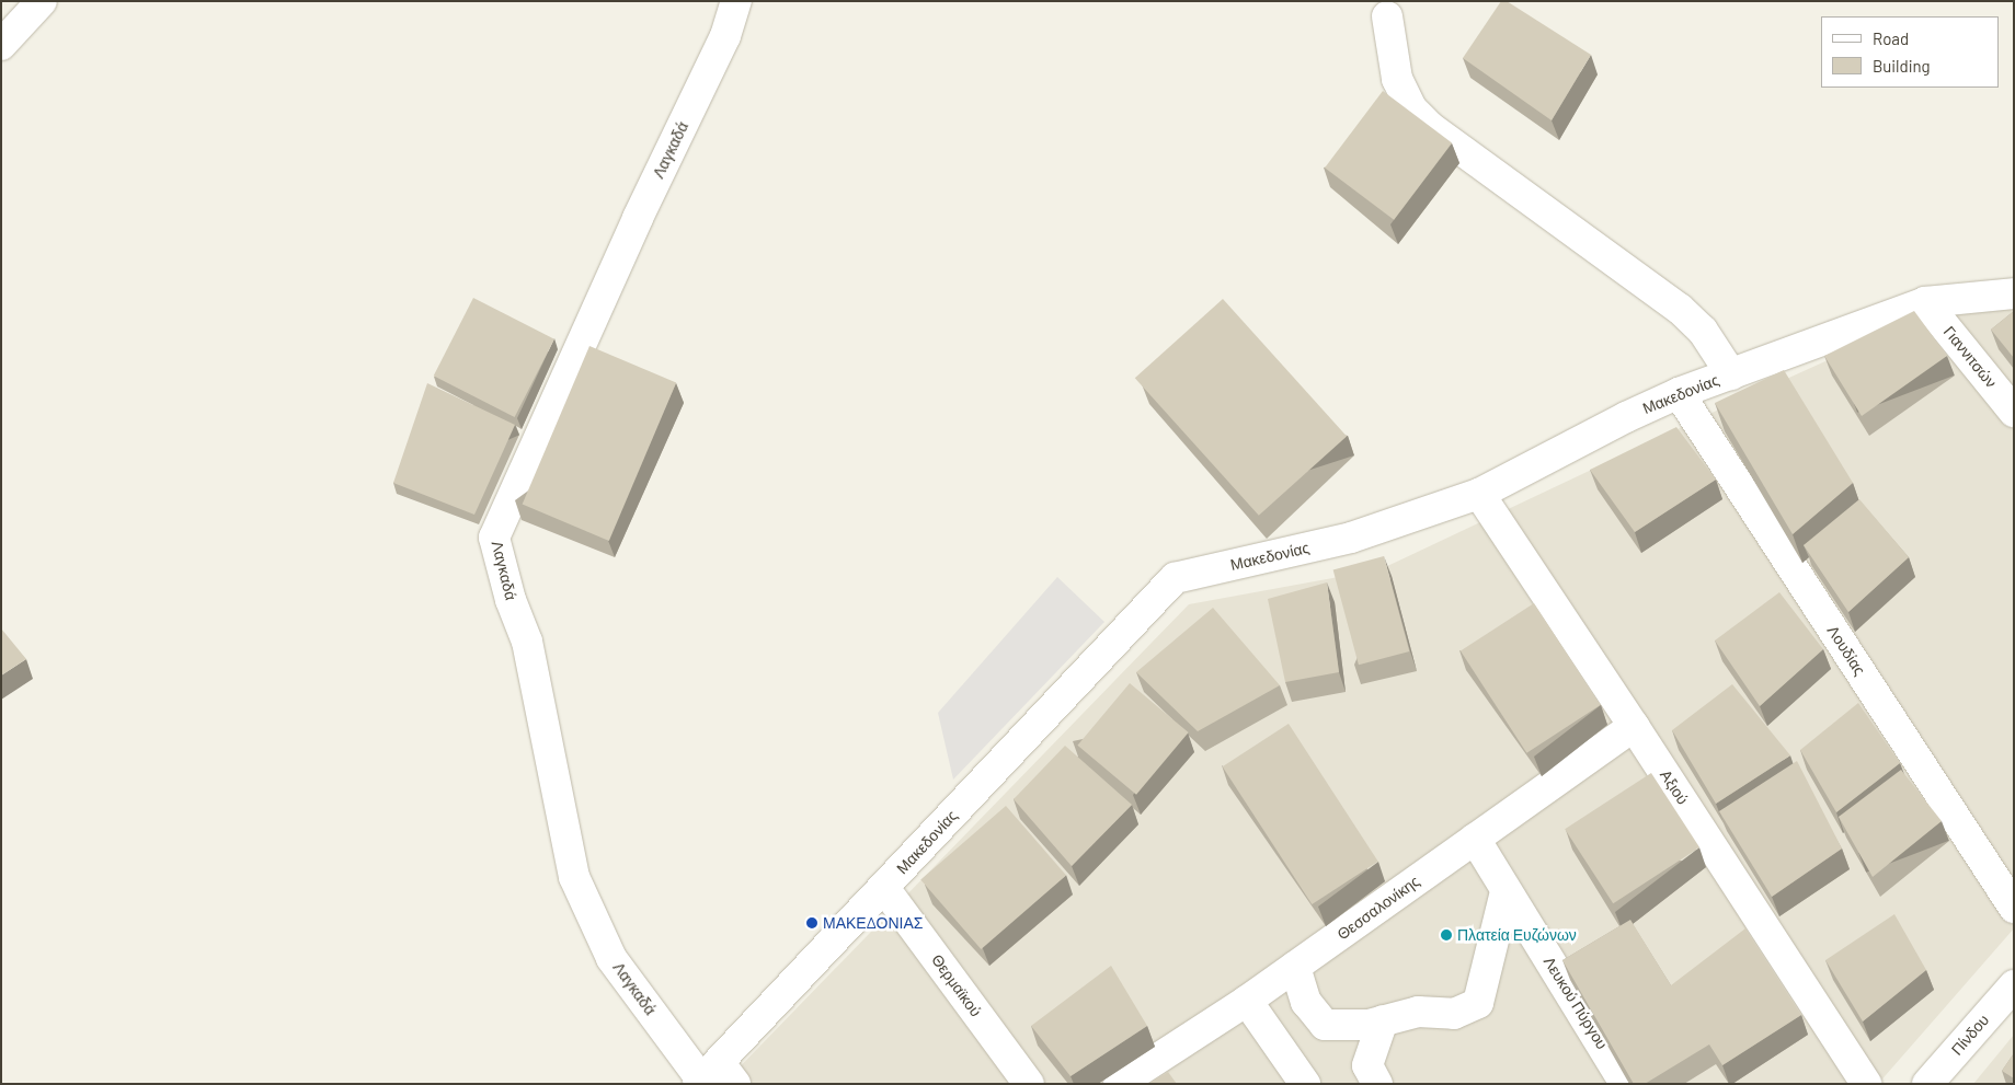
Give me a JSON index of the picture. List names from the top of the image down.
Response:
{
  "streets": {
    "street": [
      "Λαγκαδά",
      "Γιαννιτσών",
      "Μακεδονίας",
      "Λουδίας",
      "Αξιού",
      "Θεσσαλονίκης",
      "Θερμαϊκού",
      "Λευκού Πύργου",
      "Πίνδου"
    ]
  },
  "crossings": [
    ["Λαγκαδά", "Μακεδονίας"],
    ["Γιαννιτσών", "Μακεδονίας"],
    ["Μακεδονίας", "Λουδίας"],
    ["Μακεδονίας", "Αξιού"],
    ["Μακεδονίας", "Θερμαϊκού"],
    ["Αξιού", "Θεσσαλονίκης"],
    ["Θεσσαλονίκης", "Λευκού Πύργου"]
  ],
  "places": ["ΜΑΚΕΔΟΝΙΑΣ", "Πλατεία Ευζώνων"],
  "legend": ["Road", "Building"]
}
